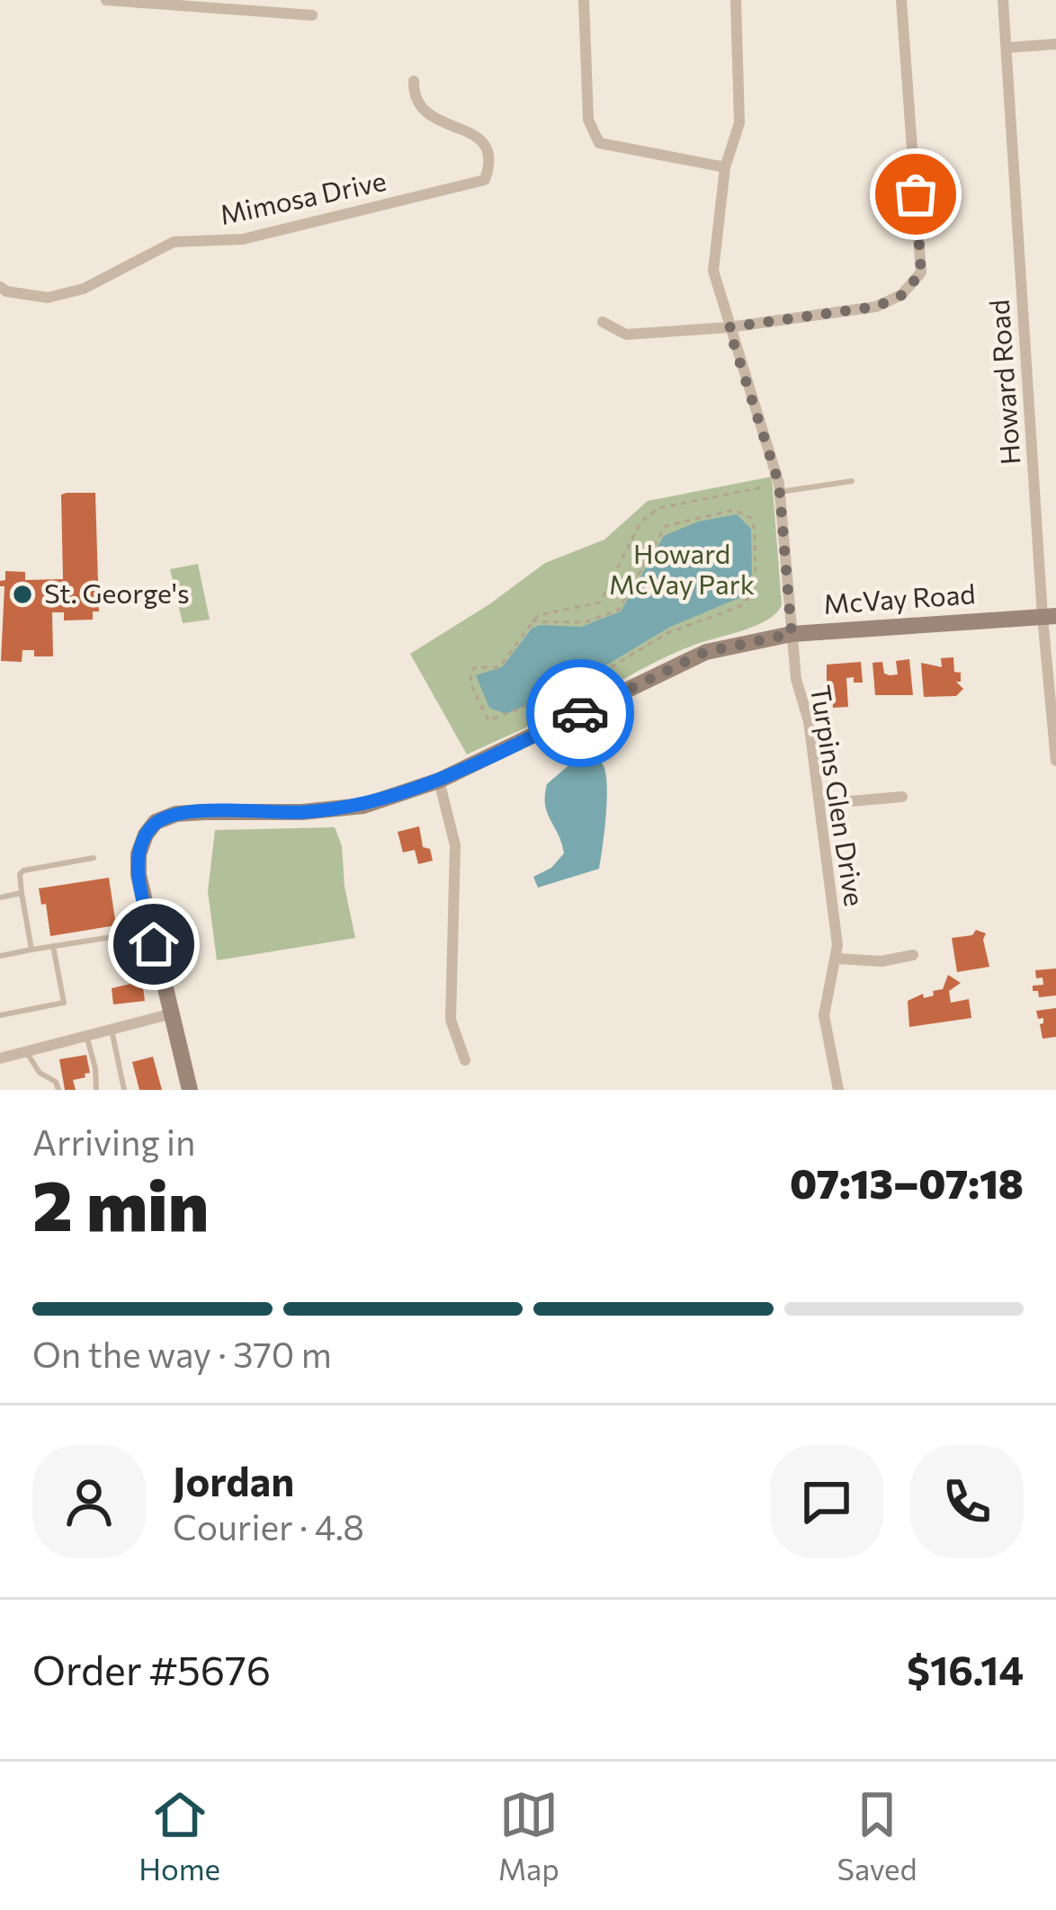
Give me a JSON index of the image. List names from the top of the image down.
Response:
{
  "streets": {
    "street": [
      "Mimosa Drive",
      "Howard Road",
      "McVay Road",
      "Turpins Glen Drive"
    ]
  },
  "crossings": [
    ["Howard Road", "McVay Road"],
    ["McVay Road", "Turpins Glen Drive"]
  ],
  "parks": ["Howard McVay Park"],
  "places": ["St. George's"],
  "page": {
    "heading": ["2 min", "Arriving in", "07:13–07:18"],
    "panel": [
      "Jordan",
      "Courier · 4.8",
      "Order #5676",
      "$16.14"
    ],
    "bar": "On the way · 370 m",
    "tabs": ["Home", "Map", "Saved"]
  }
}
